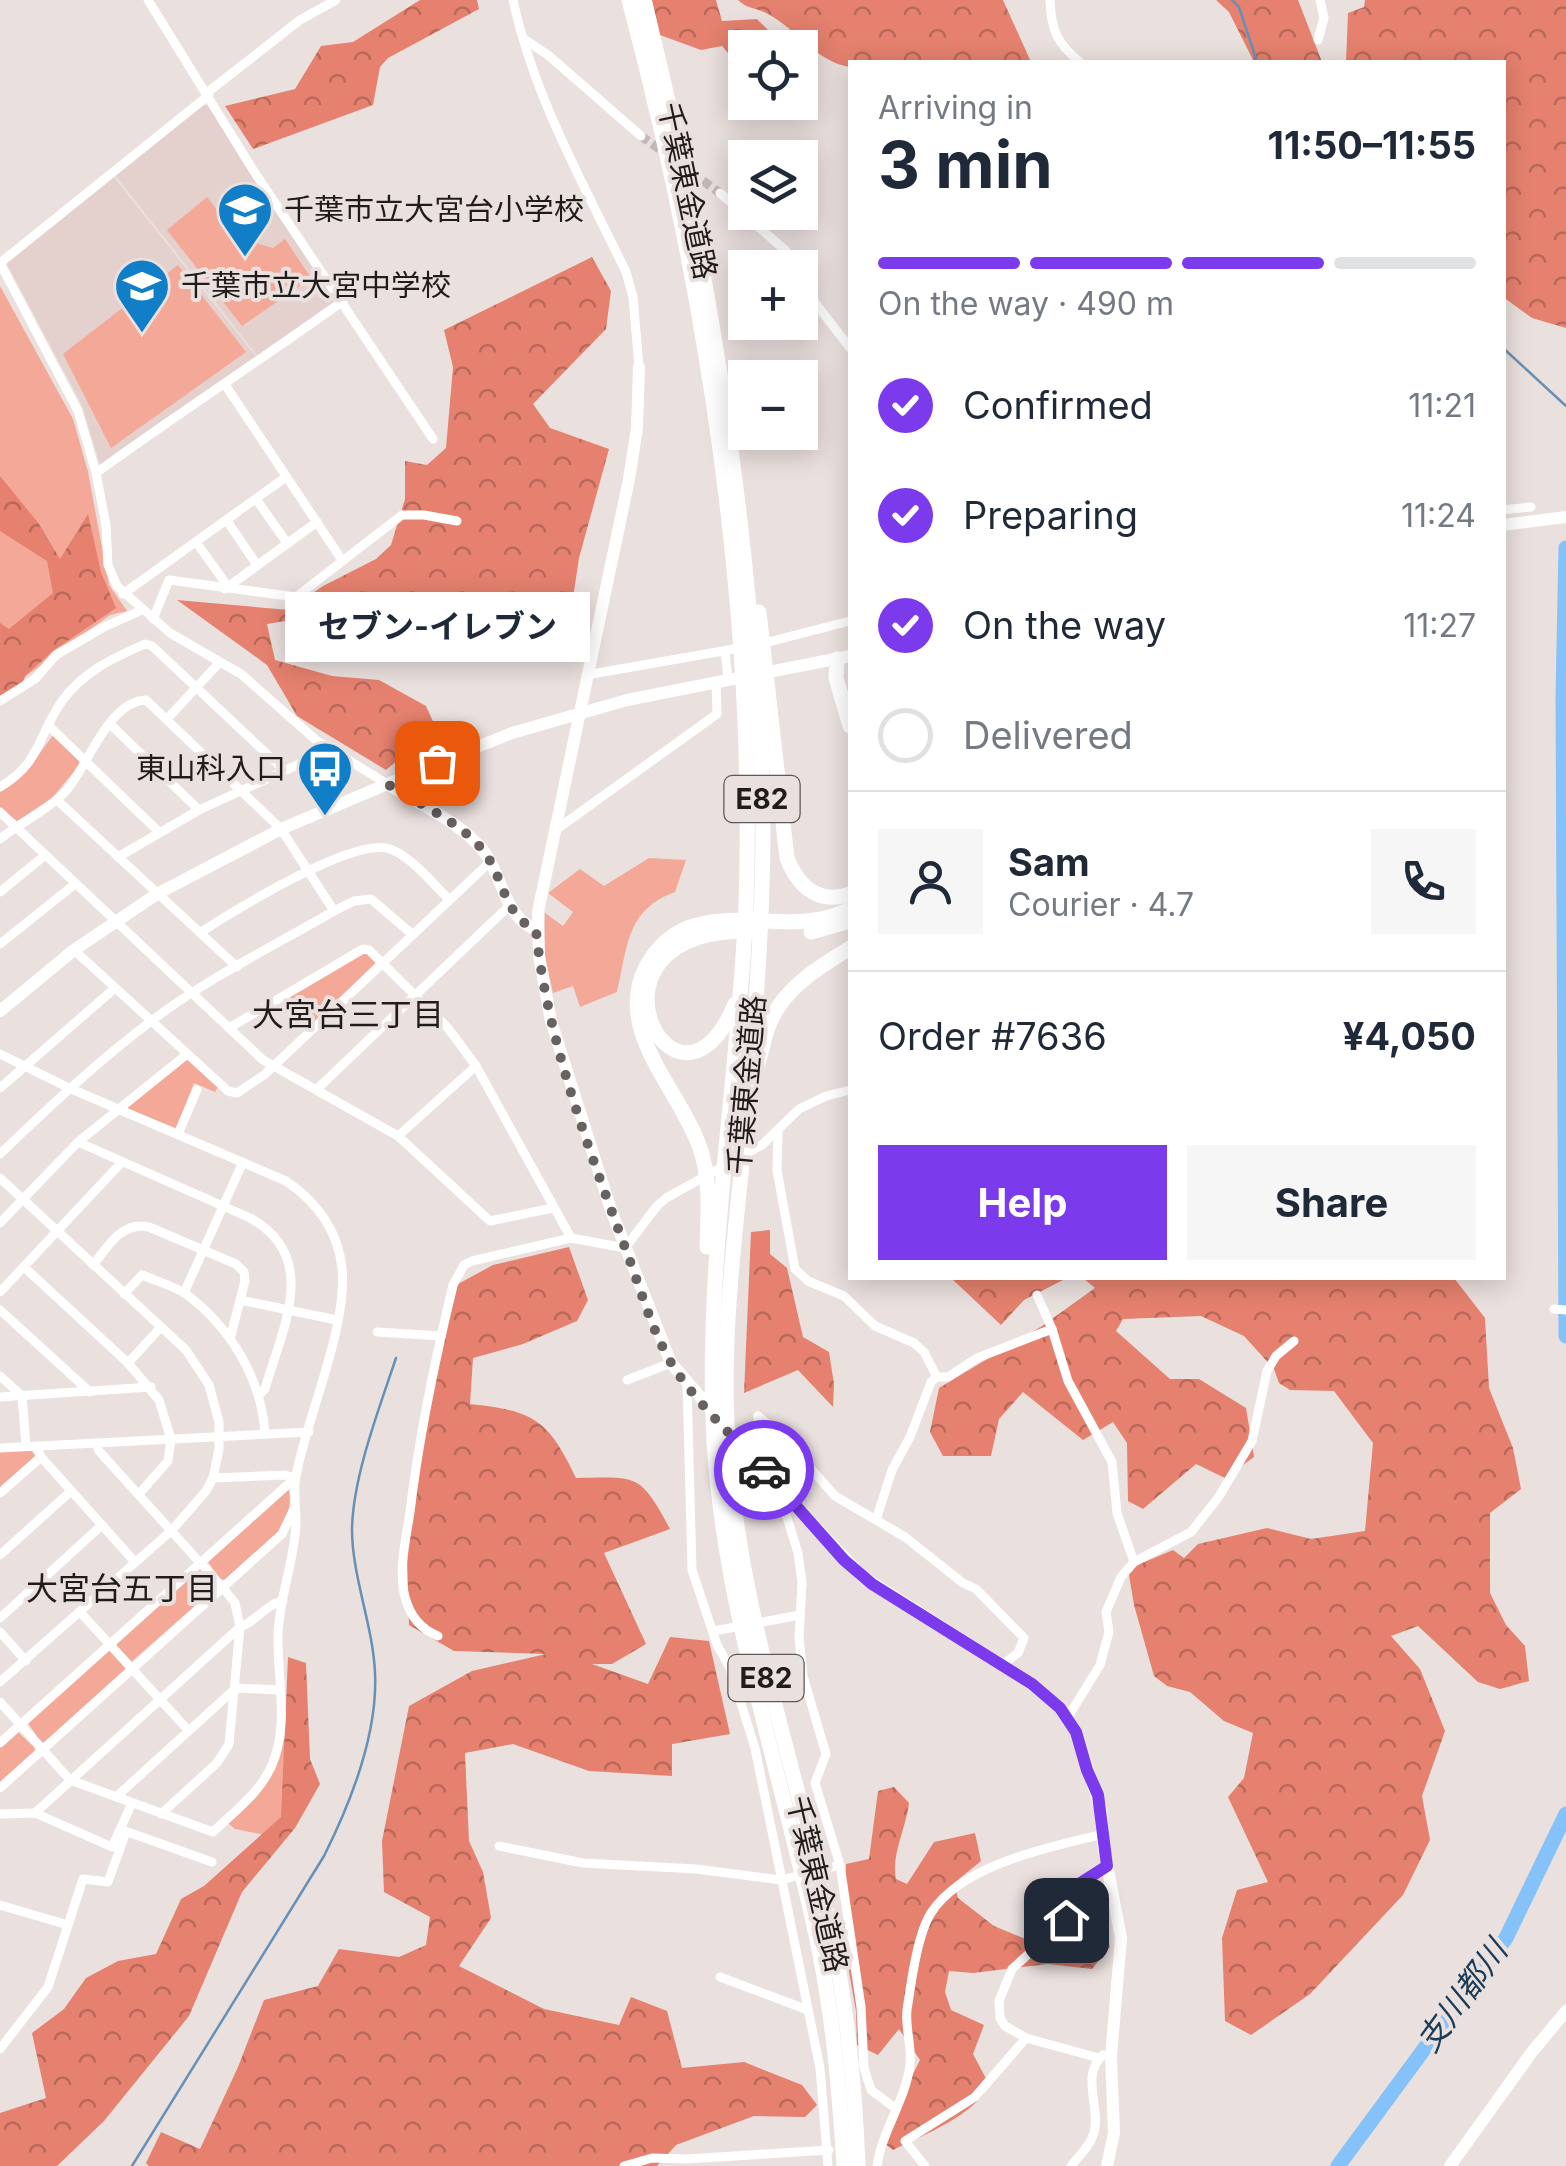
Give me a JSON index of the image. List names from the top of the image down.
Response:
{
  "streets": {
    "highway": ["千葉東金道路", "E82"]
  },
  "districts": ["大宮台三丁目", "大宮台五丁目"],
  "water": ["支川都川"],
  "places": {
    "school or university": ["千葉市立大宮台小学校", "千葉市立大宮中学校"],
    "other": ["セブン-イレブン"],
    "bus stop": ["東山科入口"]
  },
  "page": {
    "map_buttons": ["+", "−"],
    "heading": ["3 min", "Arriving in", "11:50–11:55"],
    "panel": [
      "Sam",
      "Courier · 4.7",
      "Order #7636",
      "¥4,050"
    ],
    "bar": "On the way · 490 m",
    "list": [
      ["Confirmed", "11:21"],
      ["Preparing", "11:24"],
      ["On the way", "11:27"],
      "Delivered"
    ],
    "bubble": "セブン-イレブン",
    "buttons": ["Help", "Share"]
  }
}
